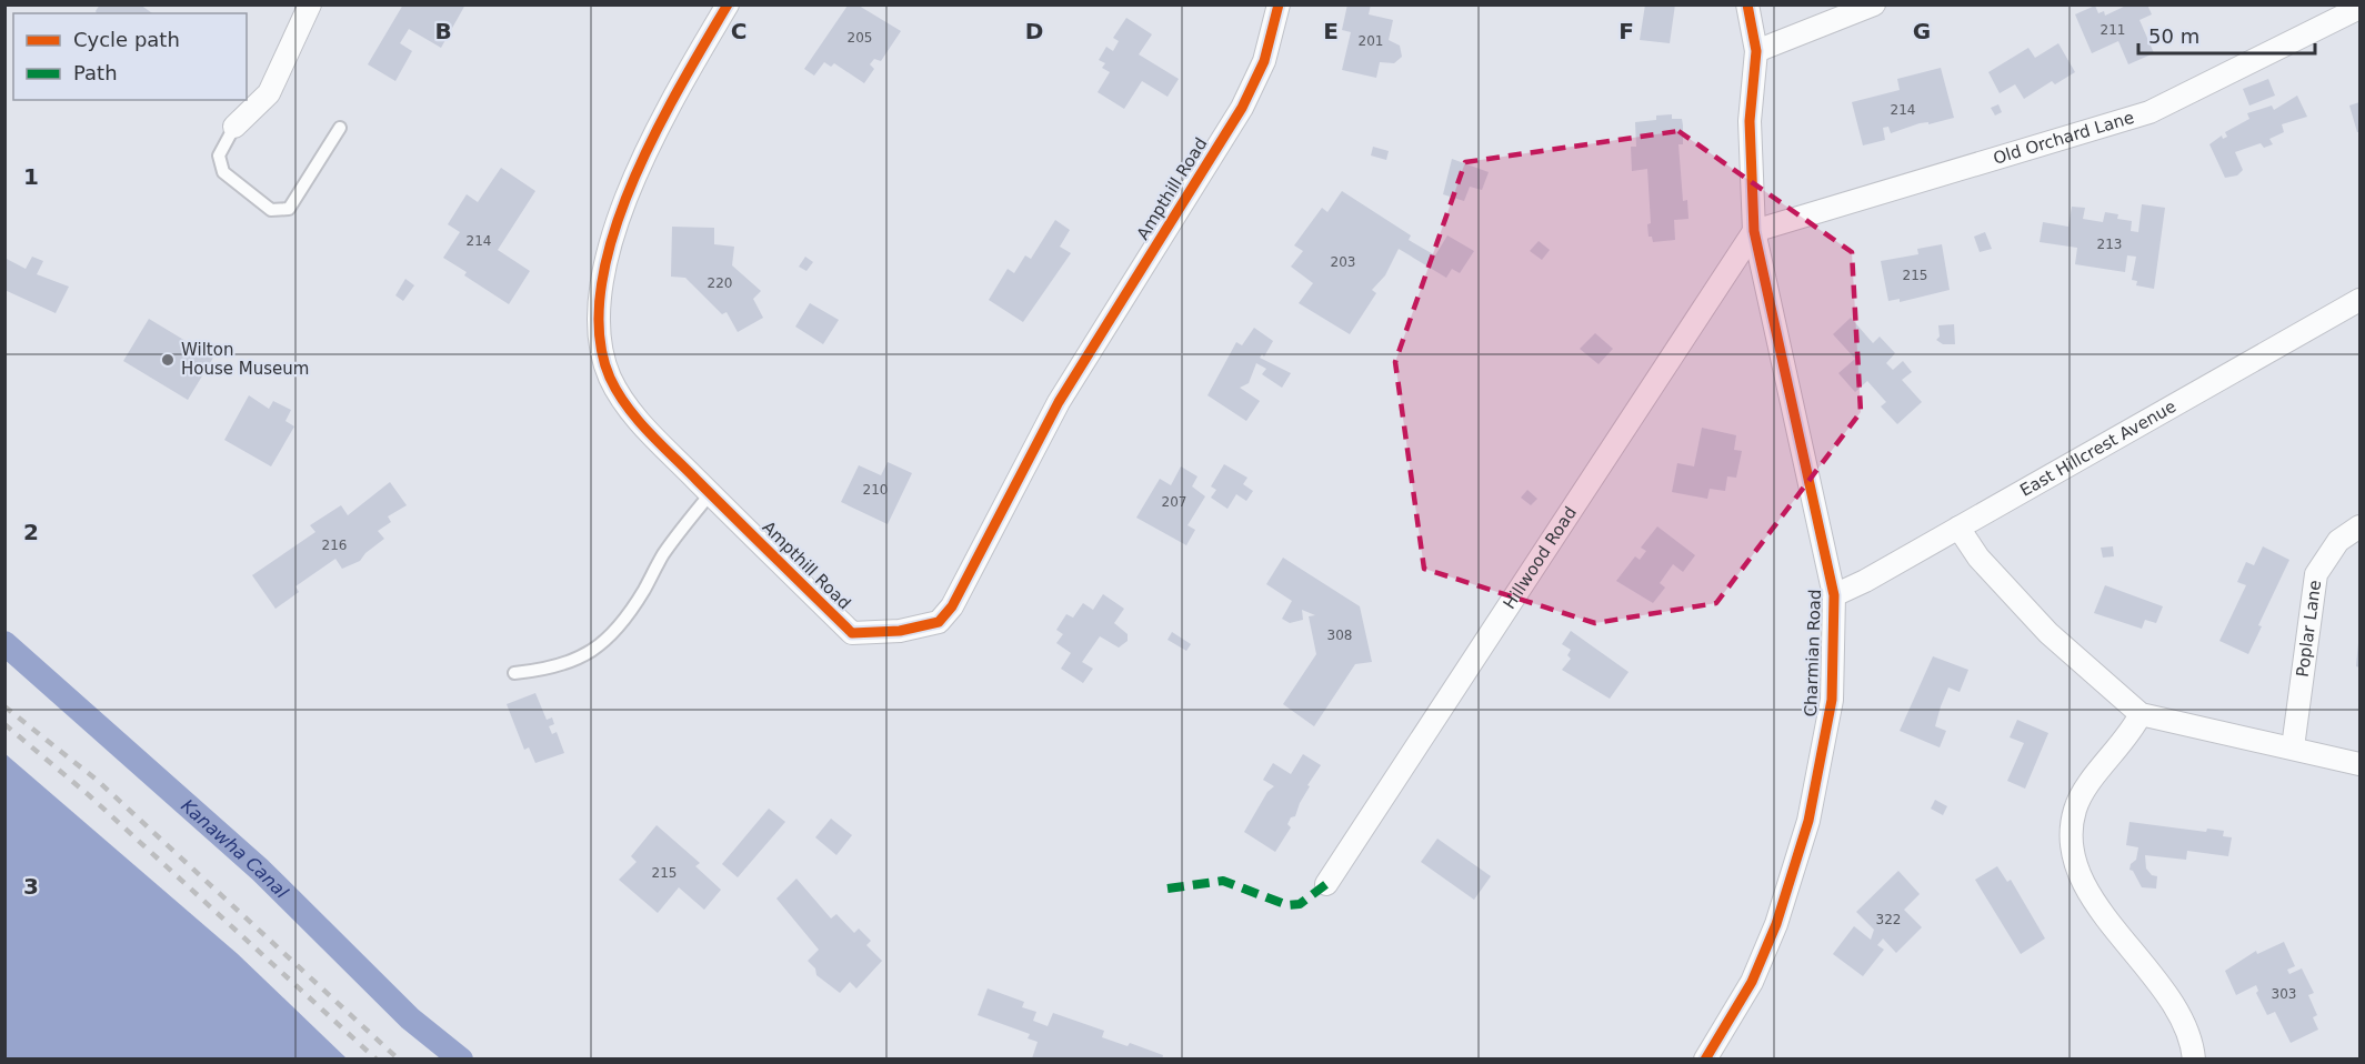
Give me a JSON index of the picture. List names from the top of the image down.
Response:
{
  "streets": {
    "street": [
      "Old Orchard Lane",
      "Ampthill Road",
      "East Hillcrest Avenue",
      "Hillwood Road",
      "Poplar Lane",
      "Charmian Road"
    ]
  },
  "crossings": [
    ["Old Orchard Lane", "Hillwood Road"],
    ["Old Orchard Lane", "Charmian Road"],
    ["East Hillcrest Avenue", "Charmian Road"],
    ["Hillwood Road", "Charmian Road"]
  ],
  "water": ["Kanawha Canal"],
  "places": ["Wilton House Museum"],
  "house_numbers": [
    "211",
    "205",
    "201",
    "214",
    "214",
    "213",
    "203",
    "215",
    "220",
    "210",
    "207",
    "216",
    "308",
    "215",
    "322",
    "303"
  ],
  "legend": ["Cycle path", "Path"],
  "scale_bar": "50 m",
  "grid": {
    "columns": [
      "B",
      "C",
      "D",
      "E",
      "F",
      "G"
    ],
    "rows": ["1", "2", "3"]
  }
}
